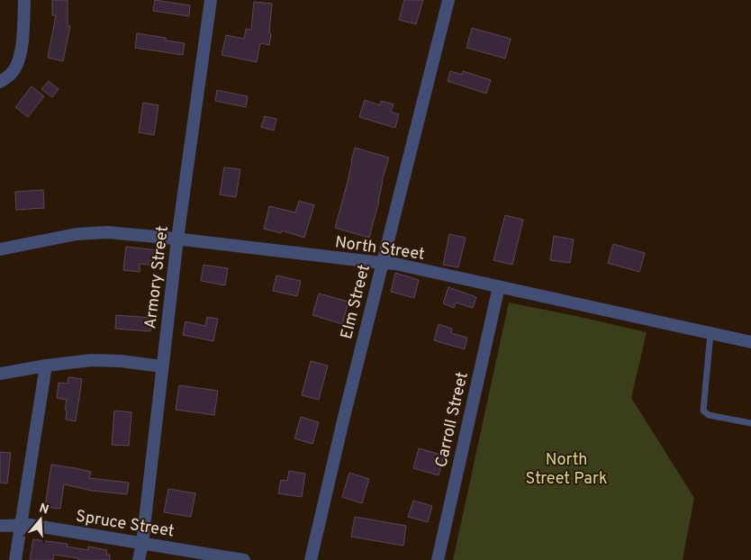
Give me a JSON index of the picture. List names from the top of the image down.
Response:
{
  "streets": {
    "street": [
      "North Street",
      "Armory Street",
      "Elm Street",
      "Carroll Street",
      "Spruce Street"
    ]
  },
  "crossings": [
    ["North Street", "Armory Street"],
    ["North Street", "Elm Street"],
    ["North Street", "Carroll Street"],
    ["Armory Street", "Spruce Street"]
  ],
  "parks": ["North Street Park"],
  "north": "top"
}
